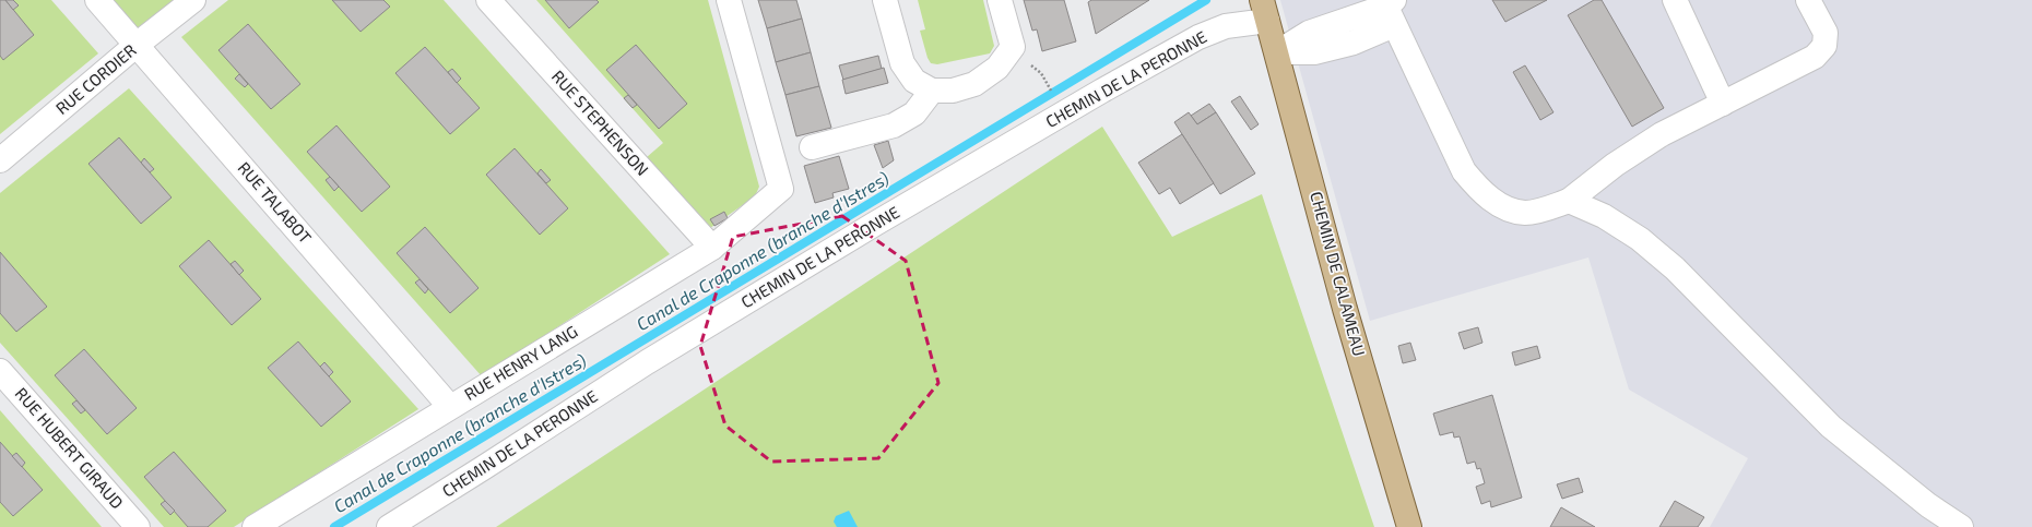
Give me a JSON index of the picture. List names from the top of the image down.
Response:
{
  "streets": {
    "main road": ["CHEMIN DE CALAMEAU"],
    "street": [
      "RUE CORDIER",
      "CHEMIN DE LA PERONNE",
      "RUE STEPHENSON",
      "RUE TALABOT",
      "RUE HENRY LANG",
      "RUE HUBERT GIRAUD"
    ]
  },
  "crossings": [
    ["RUE CORDIER", "RUE TALABOT"],
    ["CHEMIN DE LA PERONNE", "CHEMIN DE CALAMEAU"],
    ["RUE STEPHENSON", "RUE HENRY LANG"],
    ["RUE TALABOT", "RUE HENRY LANG"]
  ],
  "water": ["Canal de Craponne (branche d'Istres)"]
}
